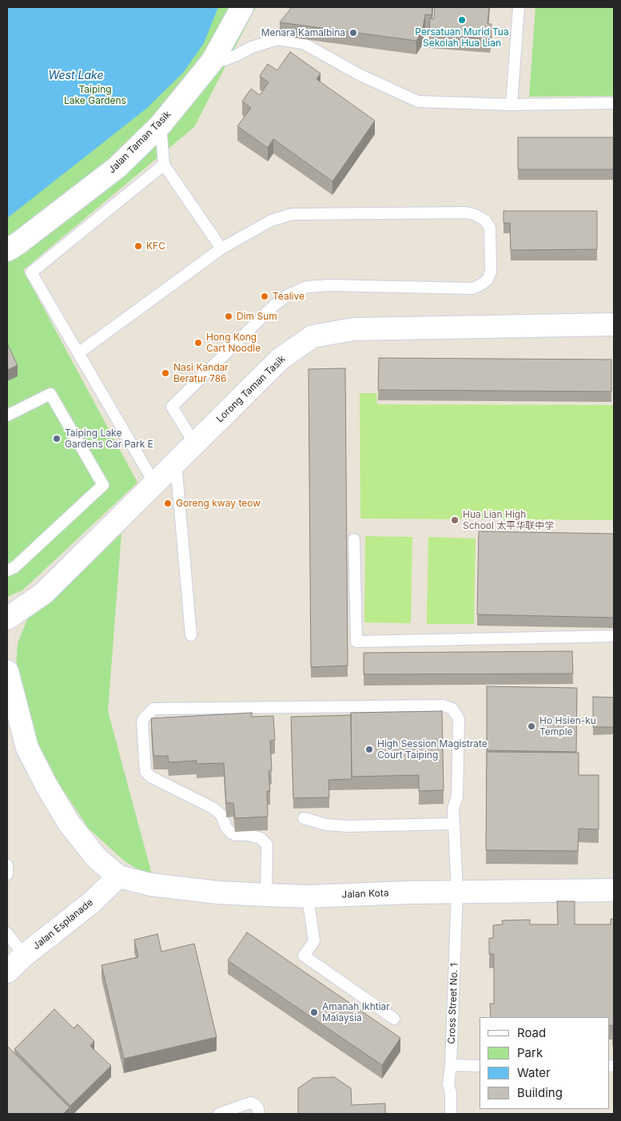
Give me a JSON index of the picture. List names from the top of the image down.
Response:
{
  "streets": {
    "street": [
      "Jalan Taman Tasik",
      "Lorong Taman Tasik",
      "Jalan Kota",
      "Jalan Esplanade"
    ],
    "lane": ["Cross Street No. 1"]
  },
  "crossings": [
    ["Jalan Kota", "Jalan Esplanade"],
    ["Jalan Kota", "Cross Street No. 1"]
  ],
  "water": ["West Lake"],
  "parks": ["Taiping Lake Gardens"],
  "places": [
    "Persatuan Murid Tua Sekolah Hua Lian",
    "Menara Kamalbina",
    "KFC",
    "Tealive",
    "Dim Sum",
    "Hong Kong Cart Noodle",
    "Nasi Kandar Beratur 786",
    "Taiping Lake Gardens Car Park E",
    "Goreng kway teow",
    "Hua Lian High School 太平华联中学",
    "Ho Hsien-ku Temple",
    "High Session Magistrate Court Taiping",
    "Amanah Ikhtiar Malaysia"
  ],
  "legend": [
    "Road",
    "Park",
    "Water",
    "Building"
  ]
}
